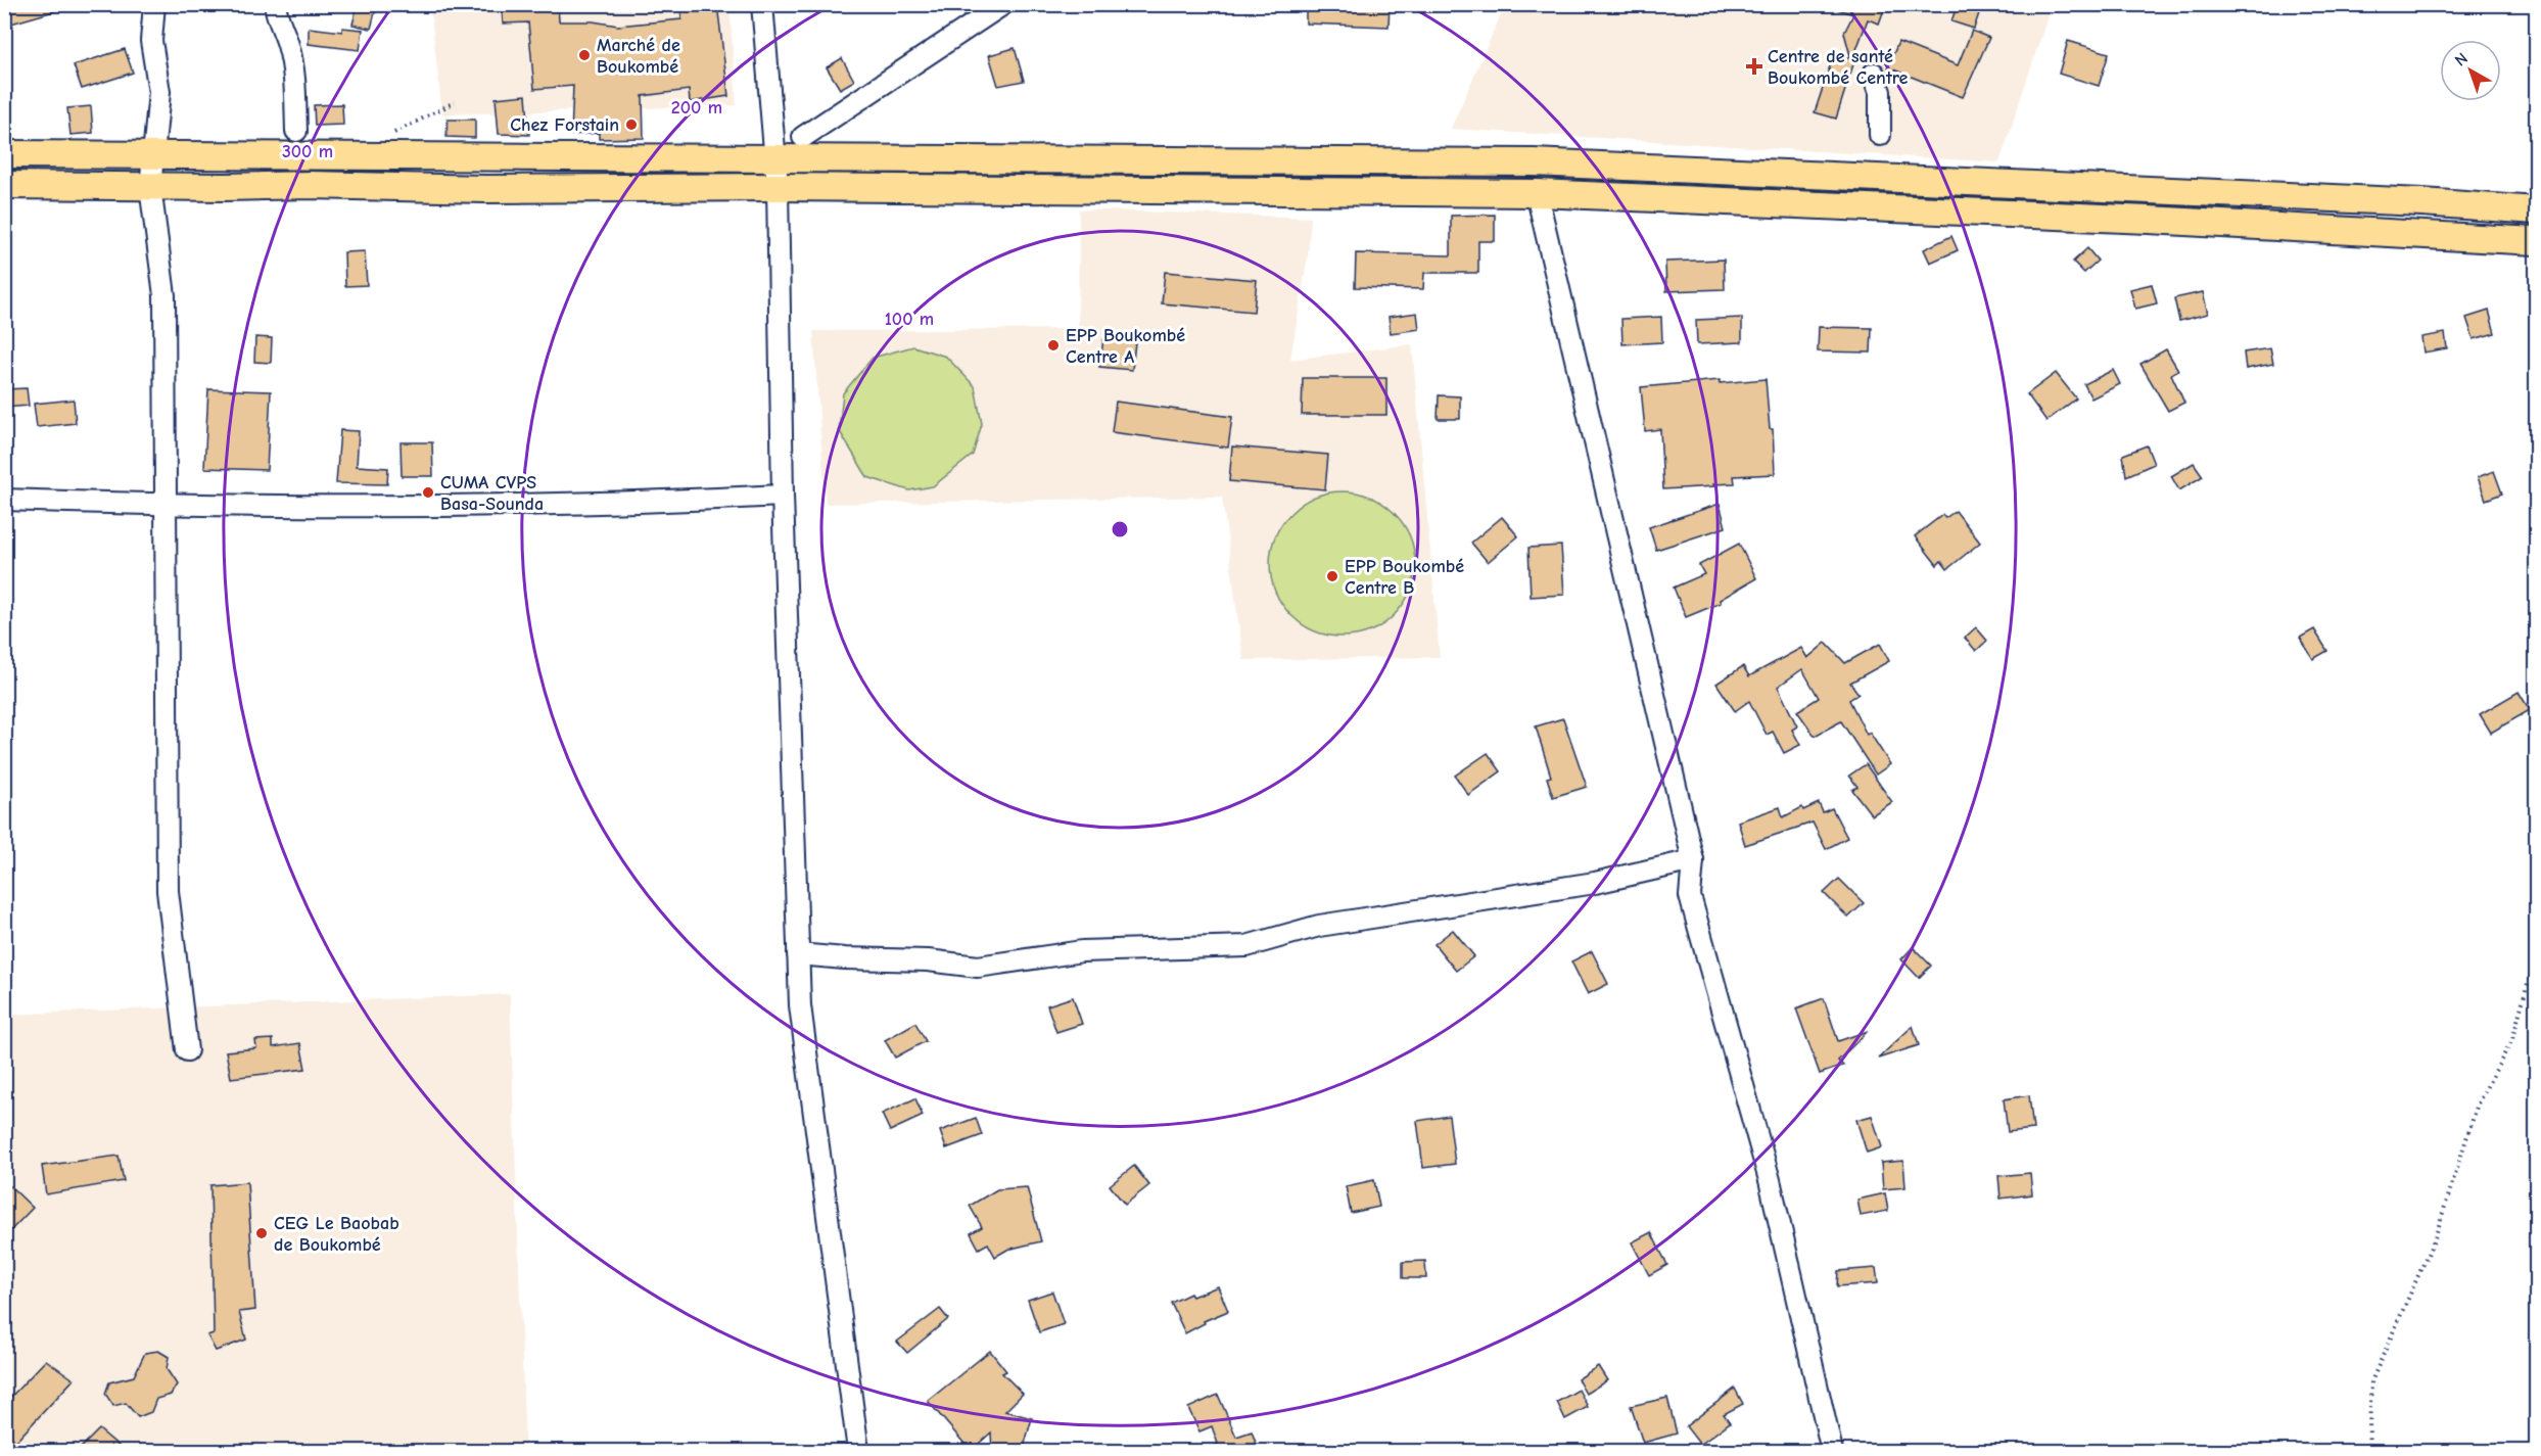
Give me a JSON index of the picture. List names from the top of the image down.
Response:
{
  "places": {
    "other": [
      "Marché de Boukombé",
      "Chez Forstain",
      "EPP Boukombé Centre A",
      "CUMA CVPS Basa-Sounda",
      "EPP Boukombé Centre B",
      "CEG Le Baobab de Boukombé"
    ],
    "health": ["Centre de santé Boukombé Centre"]
  },
  "north": "top left",
  "rings": ["200 m", "300 m", "100 m"]
}
